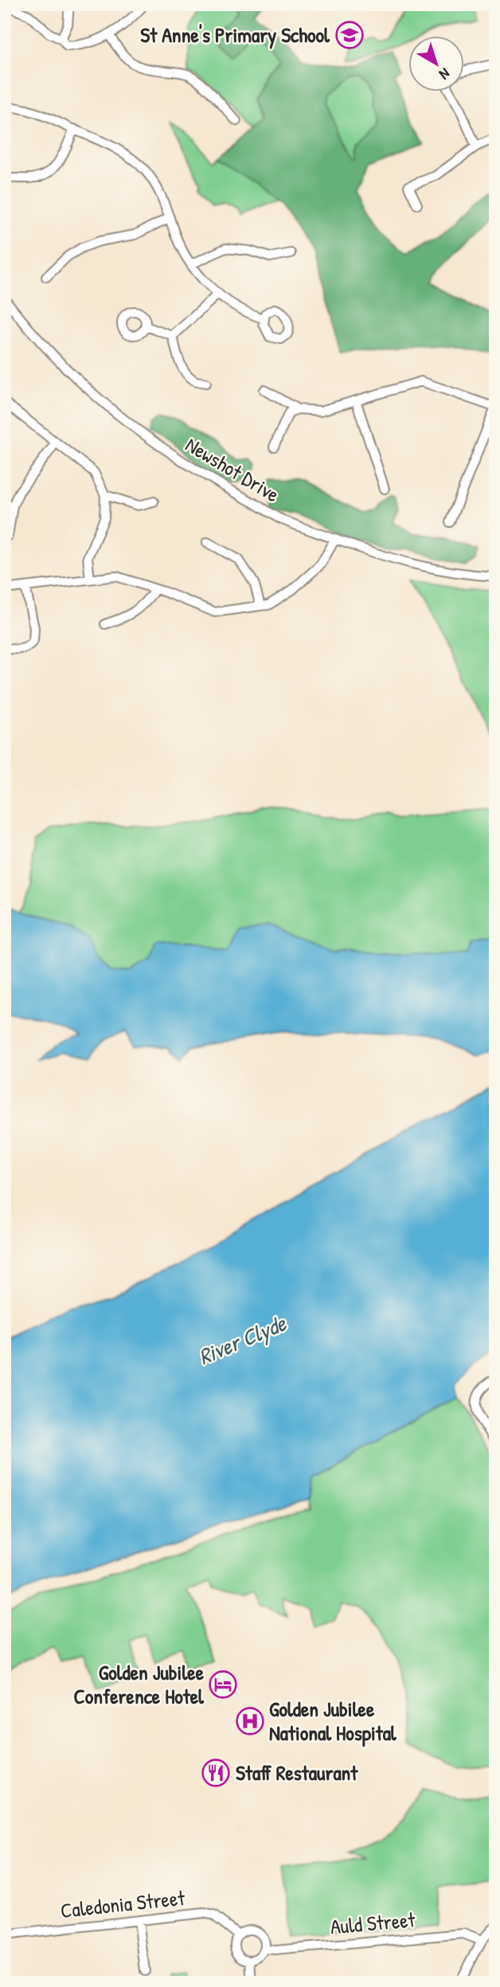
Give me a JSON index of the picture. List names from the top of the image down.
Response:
{
  "streets": {
    "street": ["Newshot Drive", "Caledonia Street", "Auld Street"]
  },
  "crossings": [
    ["Caledonia Street", "Auld Street"]
  ],
  "water": ["River Clyde"],
  "places": {
    "school or university": ["St Anne's Primary School"],
    "hotel": ["Golden Jubilee Conference Hotel"],
    "hospital": ["Golden Jubilee National Hospital"],
    "restaurant": ["Staff Restaurant"]
  },
  "north": "bottom right"
}
